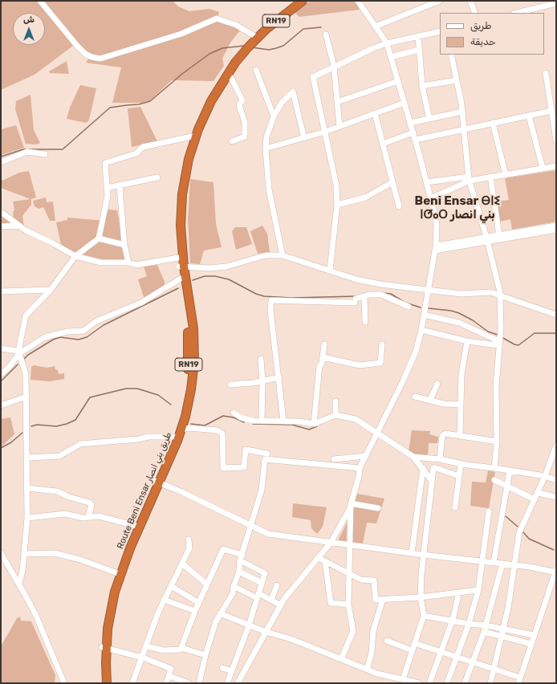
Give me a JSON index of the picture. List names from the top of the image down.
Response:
{
  "streets": {
    "highway": ["RN19", "Route Beni Ensar طريق بني انصار"]
  },
  "districts": ["Beni Ensar ⴱⵏⵉ ⵏⵚⴰⵔ بني انصار"],
  "legend": ["طريق", "حديقة"],
  "north": "top"
}
